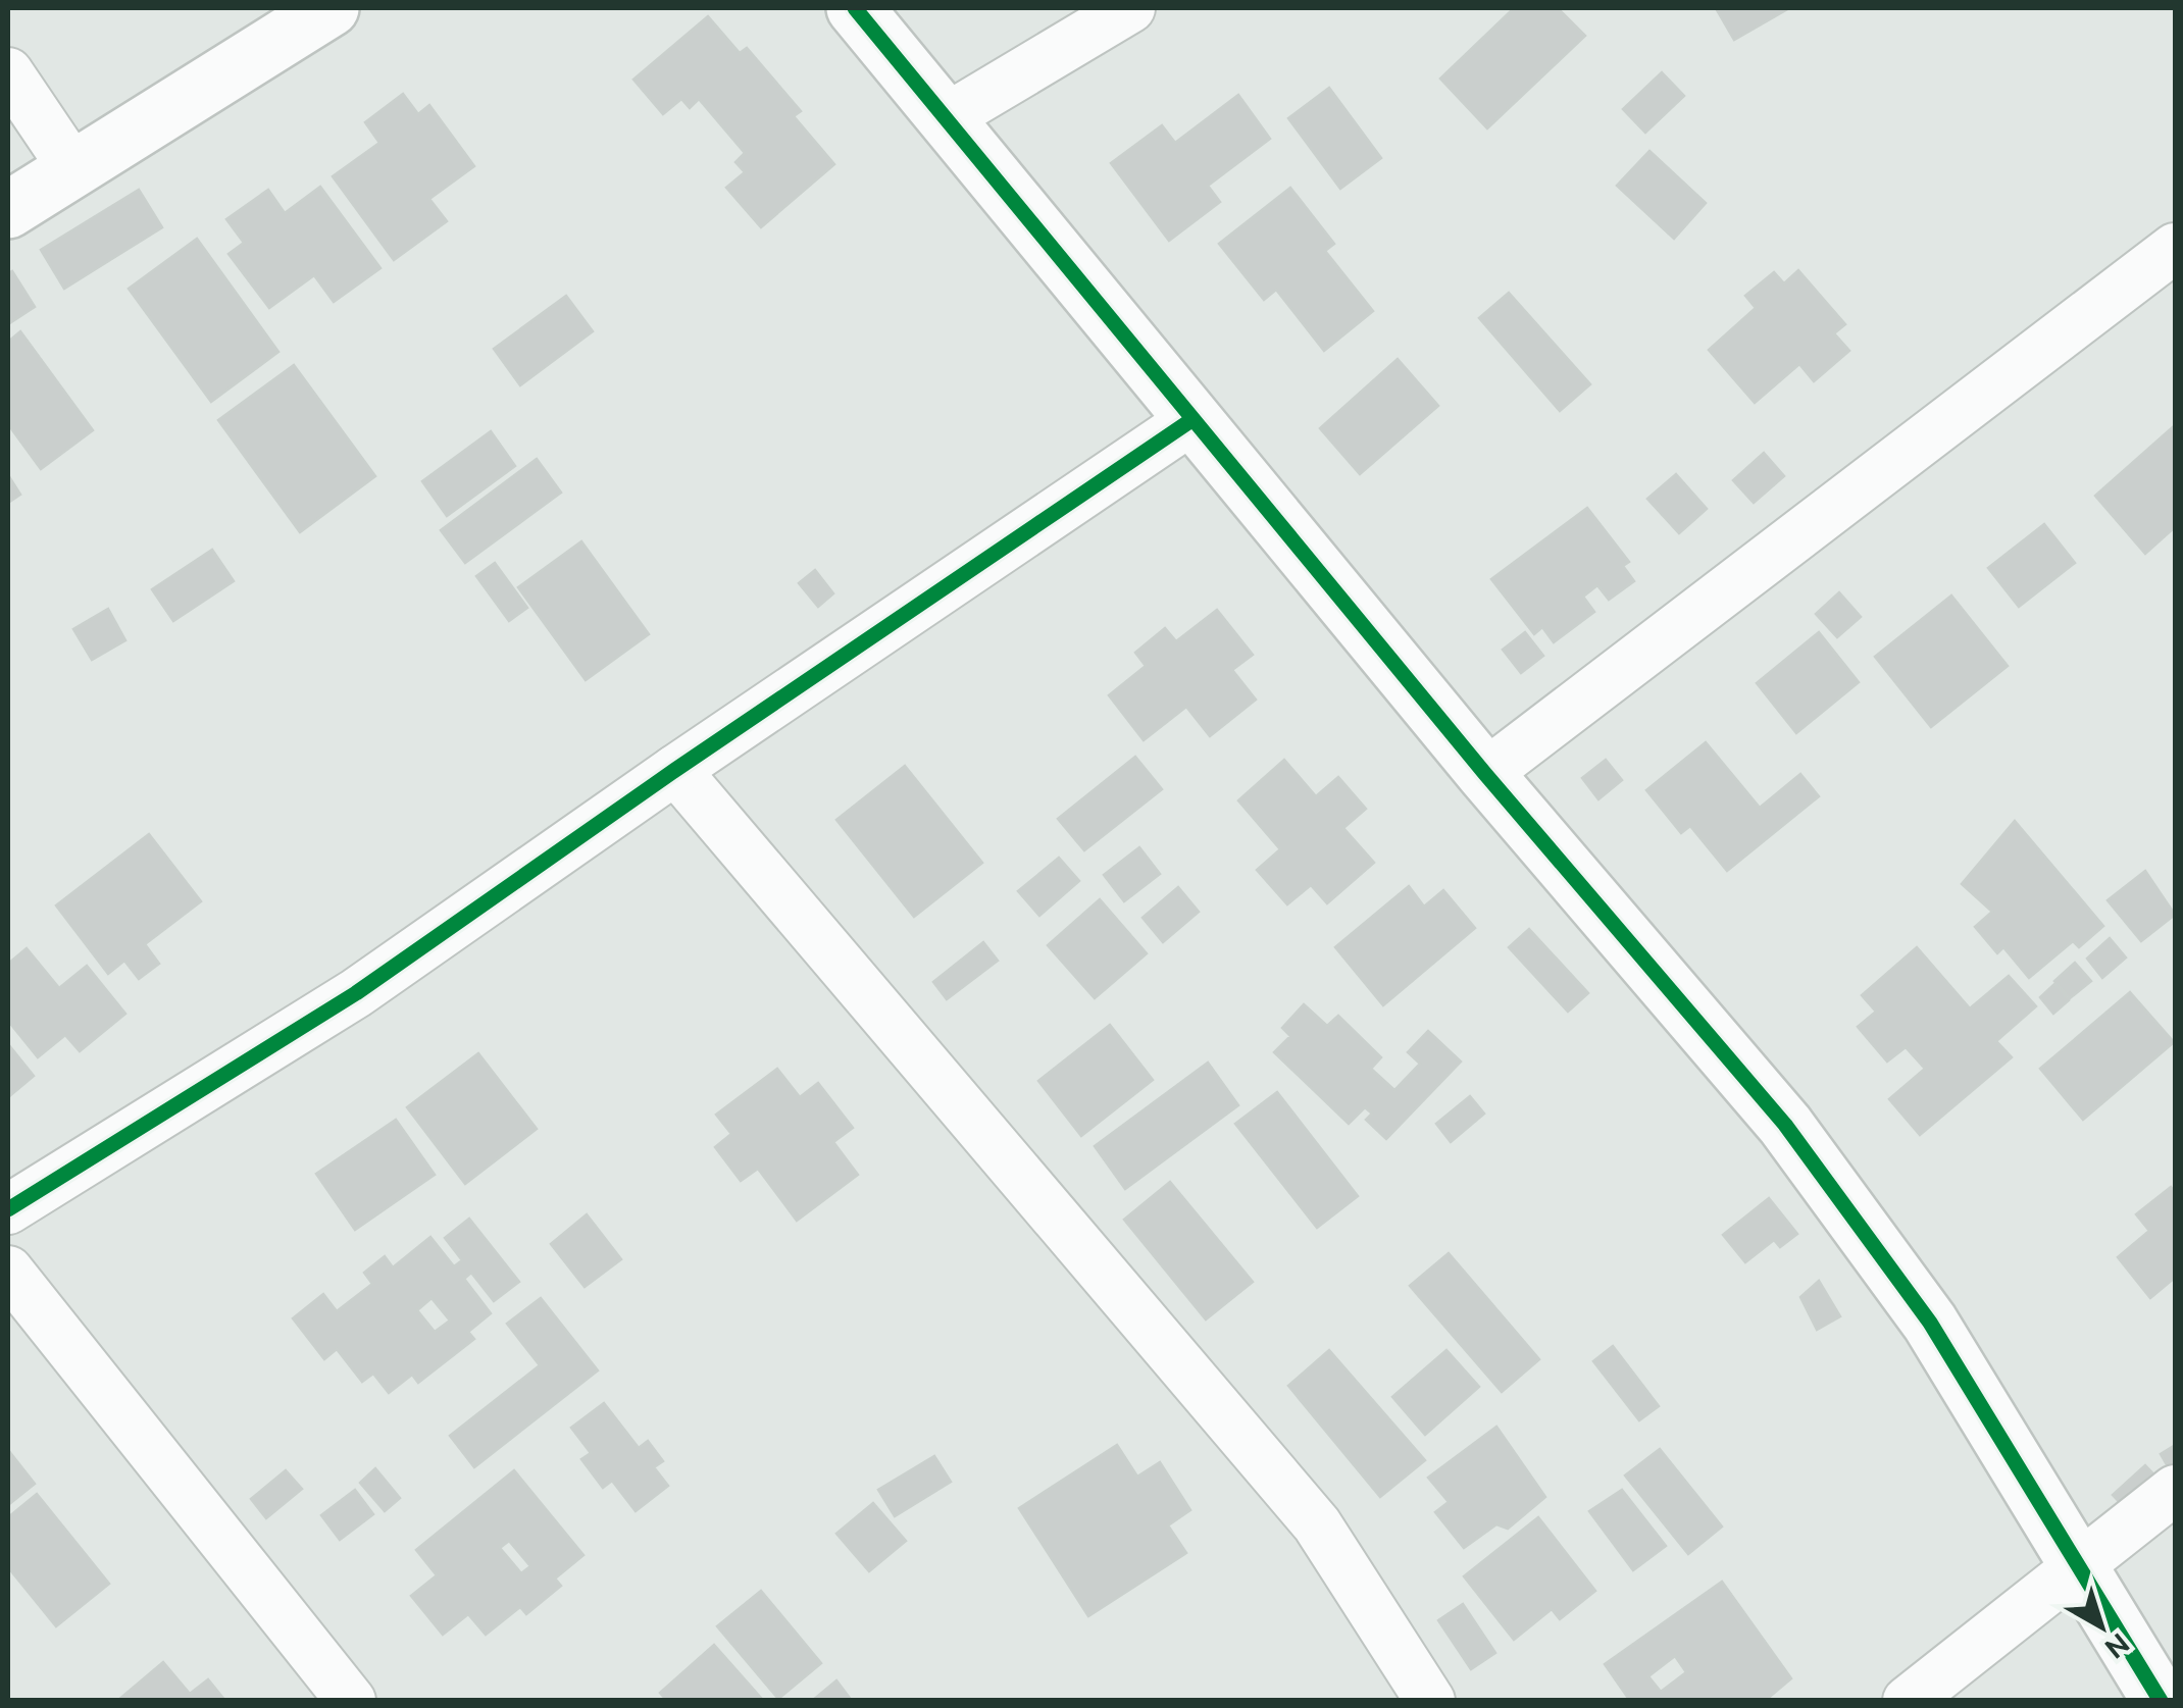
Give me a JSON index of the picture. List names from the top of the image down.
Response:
{
  "north": "bottom right"
}
